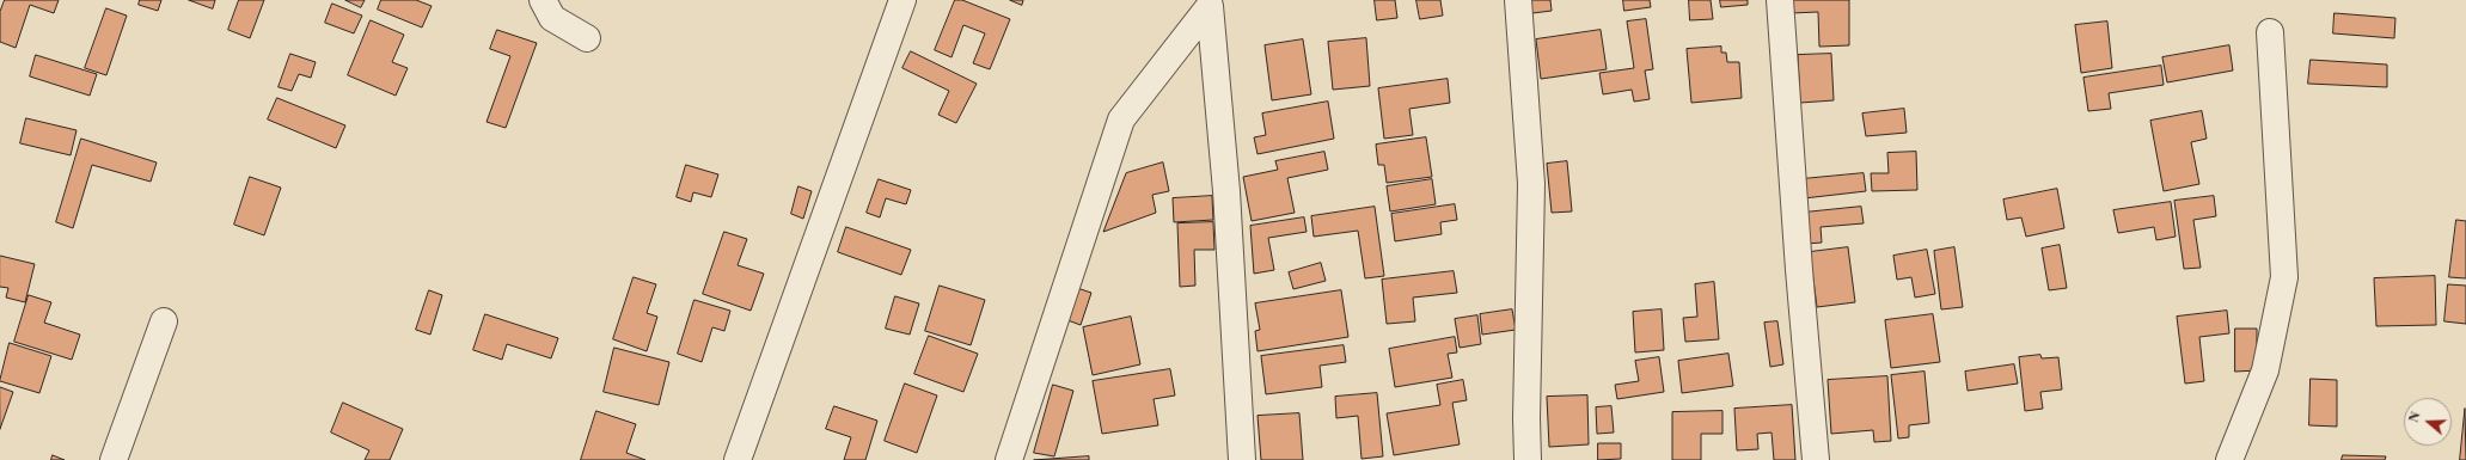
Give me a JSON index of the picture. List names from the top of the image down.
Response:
{
  "north": "left"
}
